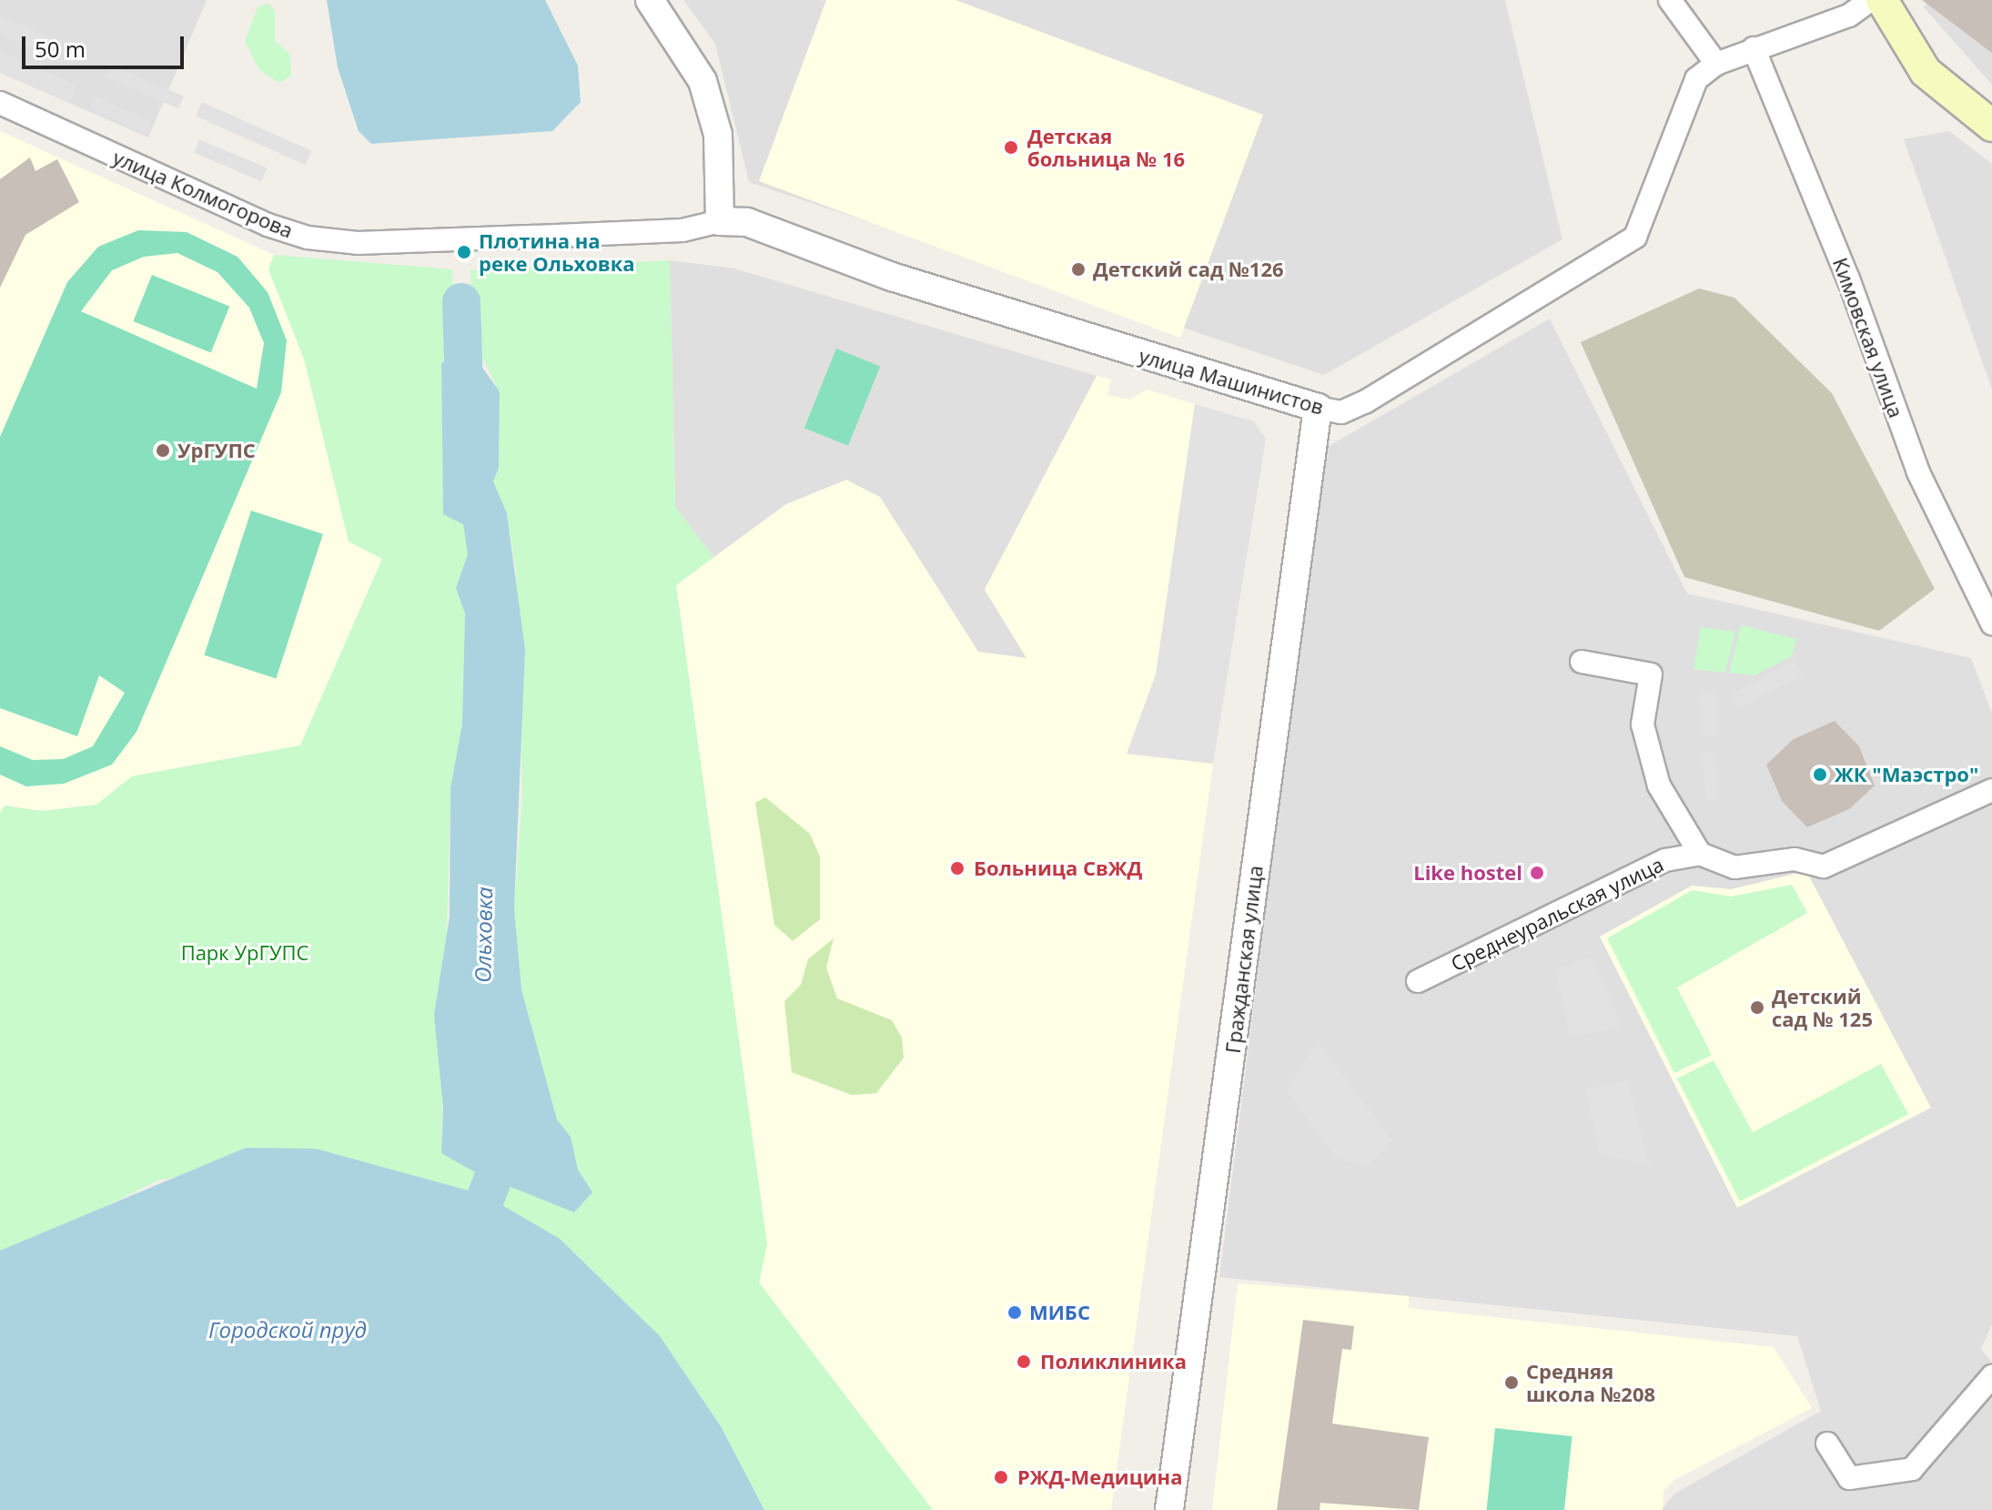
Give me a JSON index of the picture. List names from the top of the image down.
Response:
{
  "streets": {
    "street": [
      "улица Колмогорова",
      "Кимовская улица",
      "улица Машинистов",
      "Среднеуральская улица",
      "Гражданская улица"
    ]
  },
  "crossings": [
    ["улица Колмогорова", "улица Машинистов"],
    ["Кимовская улица", "улица Машинистов"],
    ["улица Машинистов", "Гражданская улица"]
  ],
  "water": ["Ольховка", "Городской пруд"],
  "parks": ["Парк УрГУПС"],
  "places": [
    "Детская больница № 16",
    "Плотина на реке Ольховка",
    "Детский сад №126",
    "УрГУПС",
    "ЖК \"Маэстро\"",
    "Больница СвЖД",
    "Like hostel",
    "Детский сад № 125",
    "МИБС",
    "Поликлиника",
    "Средняя школа №208",
    "РЖД-Медицина"
  ],
  "scale_bar": "50 m"
}
